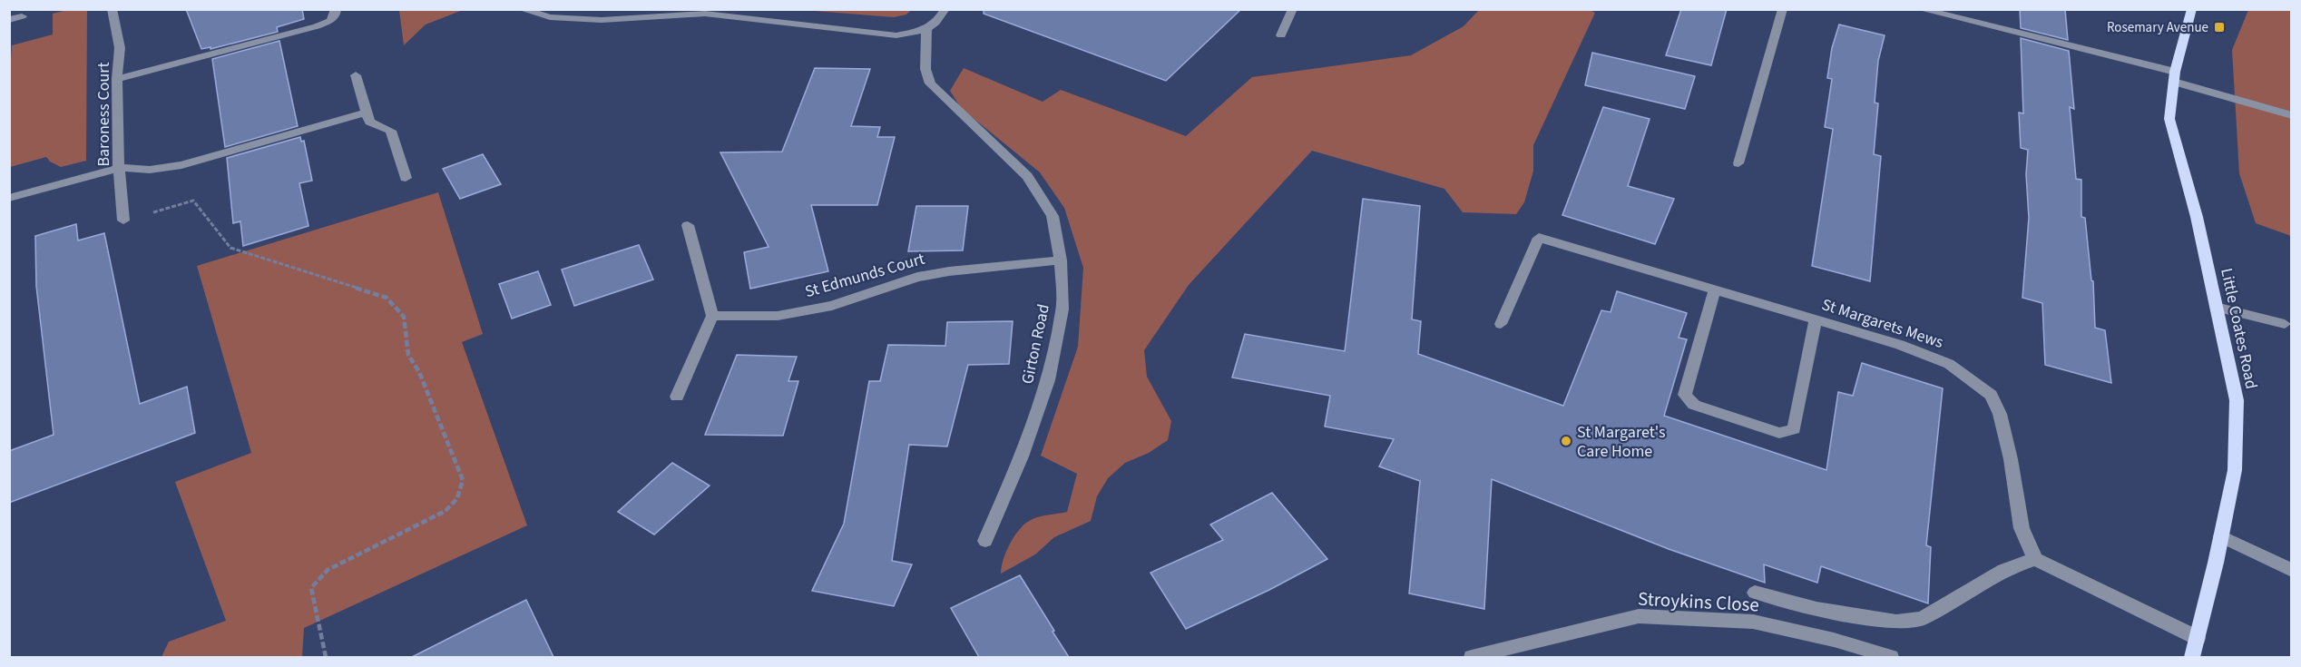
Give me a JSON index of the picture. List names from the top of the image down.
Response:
{
  "streets": {
    "main road": ["Little Coates Road"],
    "street": [
      "Baroness Court",
      "St Edmunds Court",
      "St Margarets Mews",
      "Girton Road",
      "Stroykins Close"
    ]
  },
  "crossings": [
    ["St Edmunds Court", "Girton Road"]
  ],
  "places": {
    "transit": ["Rosemary Avenue"],
    "other": ["St Margaret's Care Home"]
  }
}
